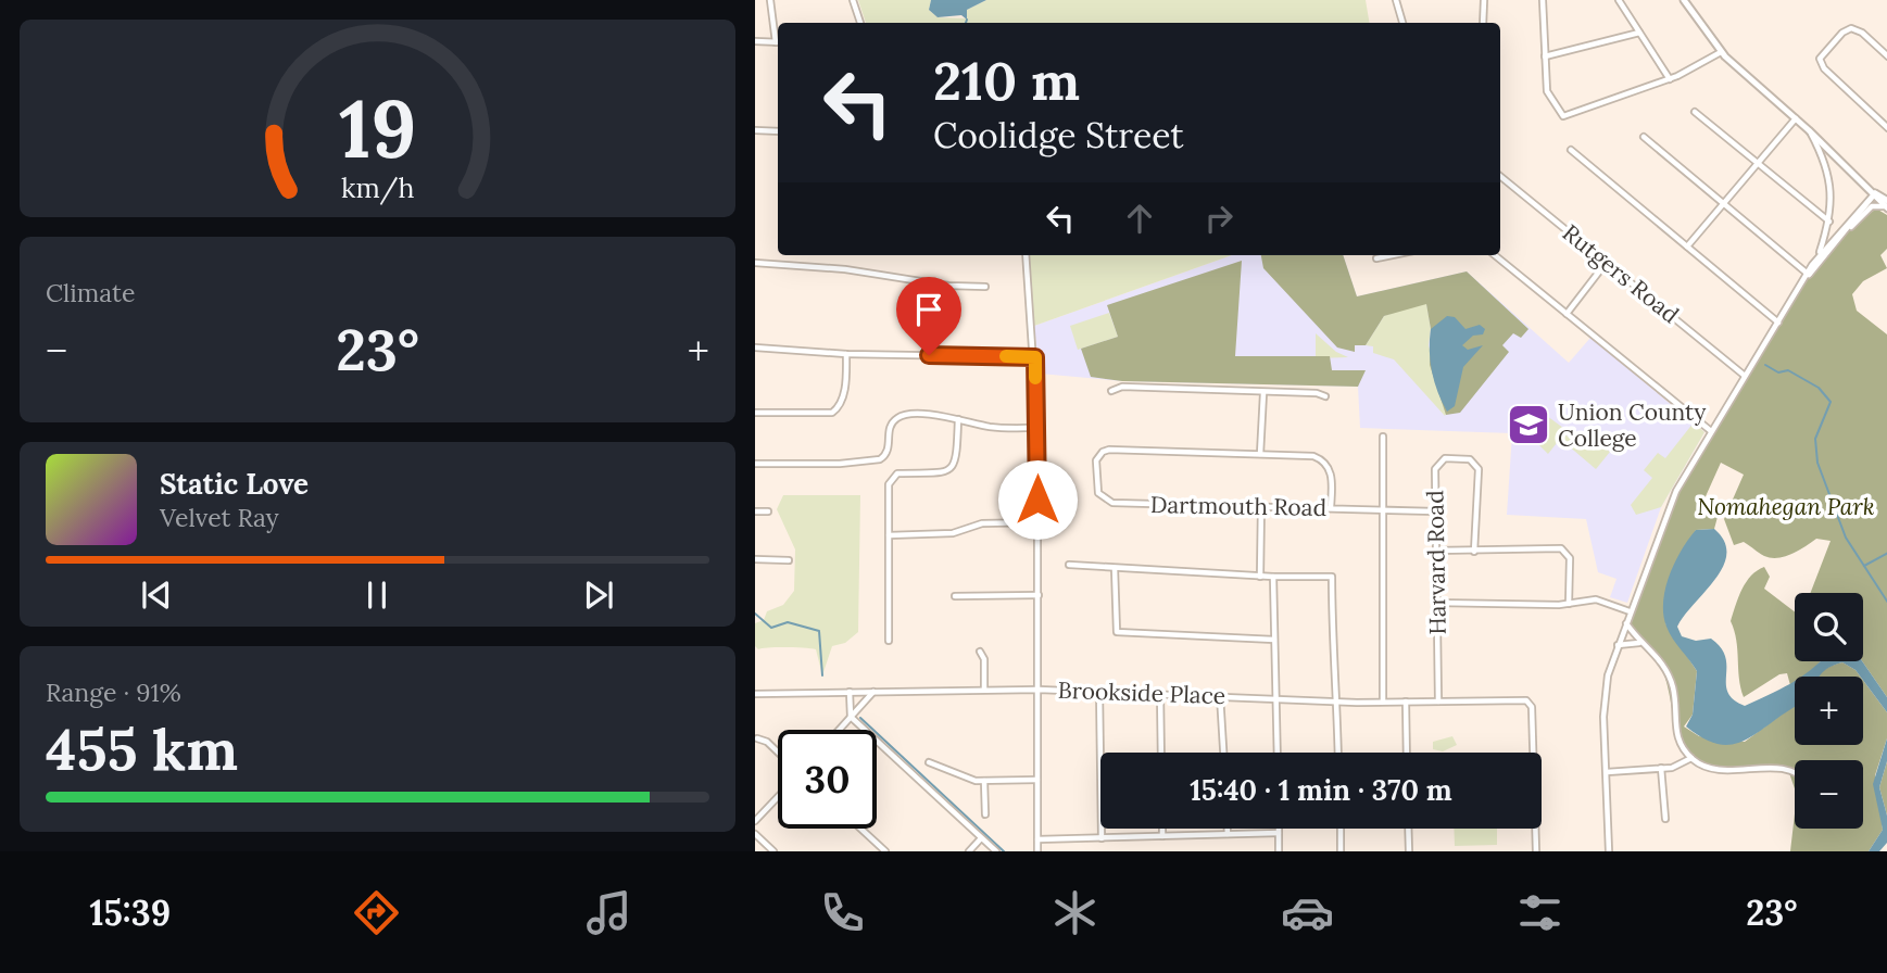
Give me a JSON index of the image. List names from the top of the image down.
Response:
{
  "streets": {
    "street": [
      "Rutgers Road",
      "Dartmouth Road",
      "Harvard Road",
      "Brookside Place"
    ]
  },
  "crossings": [
    ["Dartmouth Road", "Harvard Road"],
    ["Harvard Road", "Brookside Place"]
  ],
  "parks": ["Nomahegan Park"],
  "places": {
    "school or university": ["Union County College"]
  },
  "page": {
    "turn": ["210 m", "Coolidge Street"],
    "tile": [
      "Climate",
      ["Range · 91%", "455 km"]
    ],
    "heat": ["−", "23°", "+"],
    "song": ["Static Love", "Velvet Ray"],
    "map_buttons": ["+", "−"],
    "limit": "30",
    "trip": "15:40 · 1 min · 370 m",
    "tabs": ["15:39", "23°"],
    "gauge": ["19", "km/h"]
  }
}
